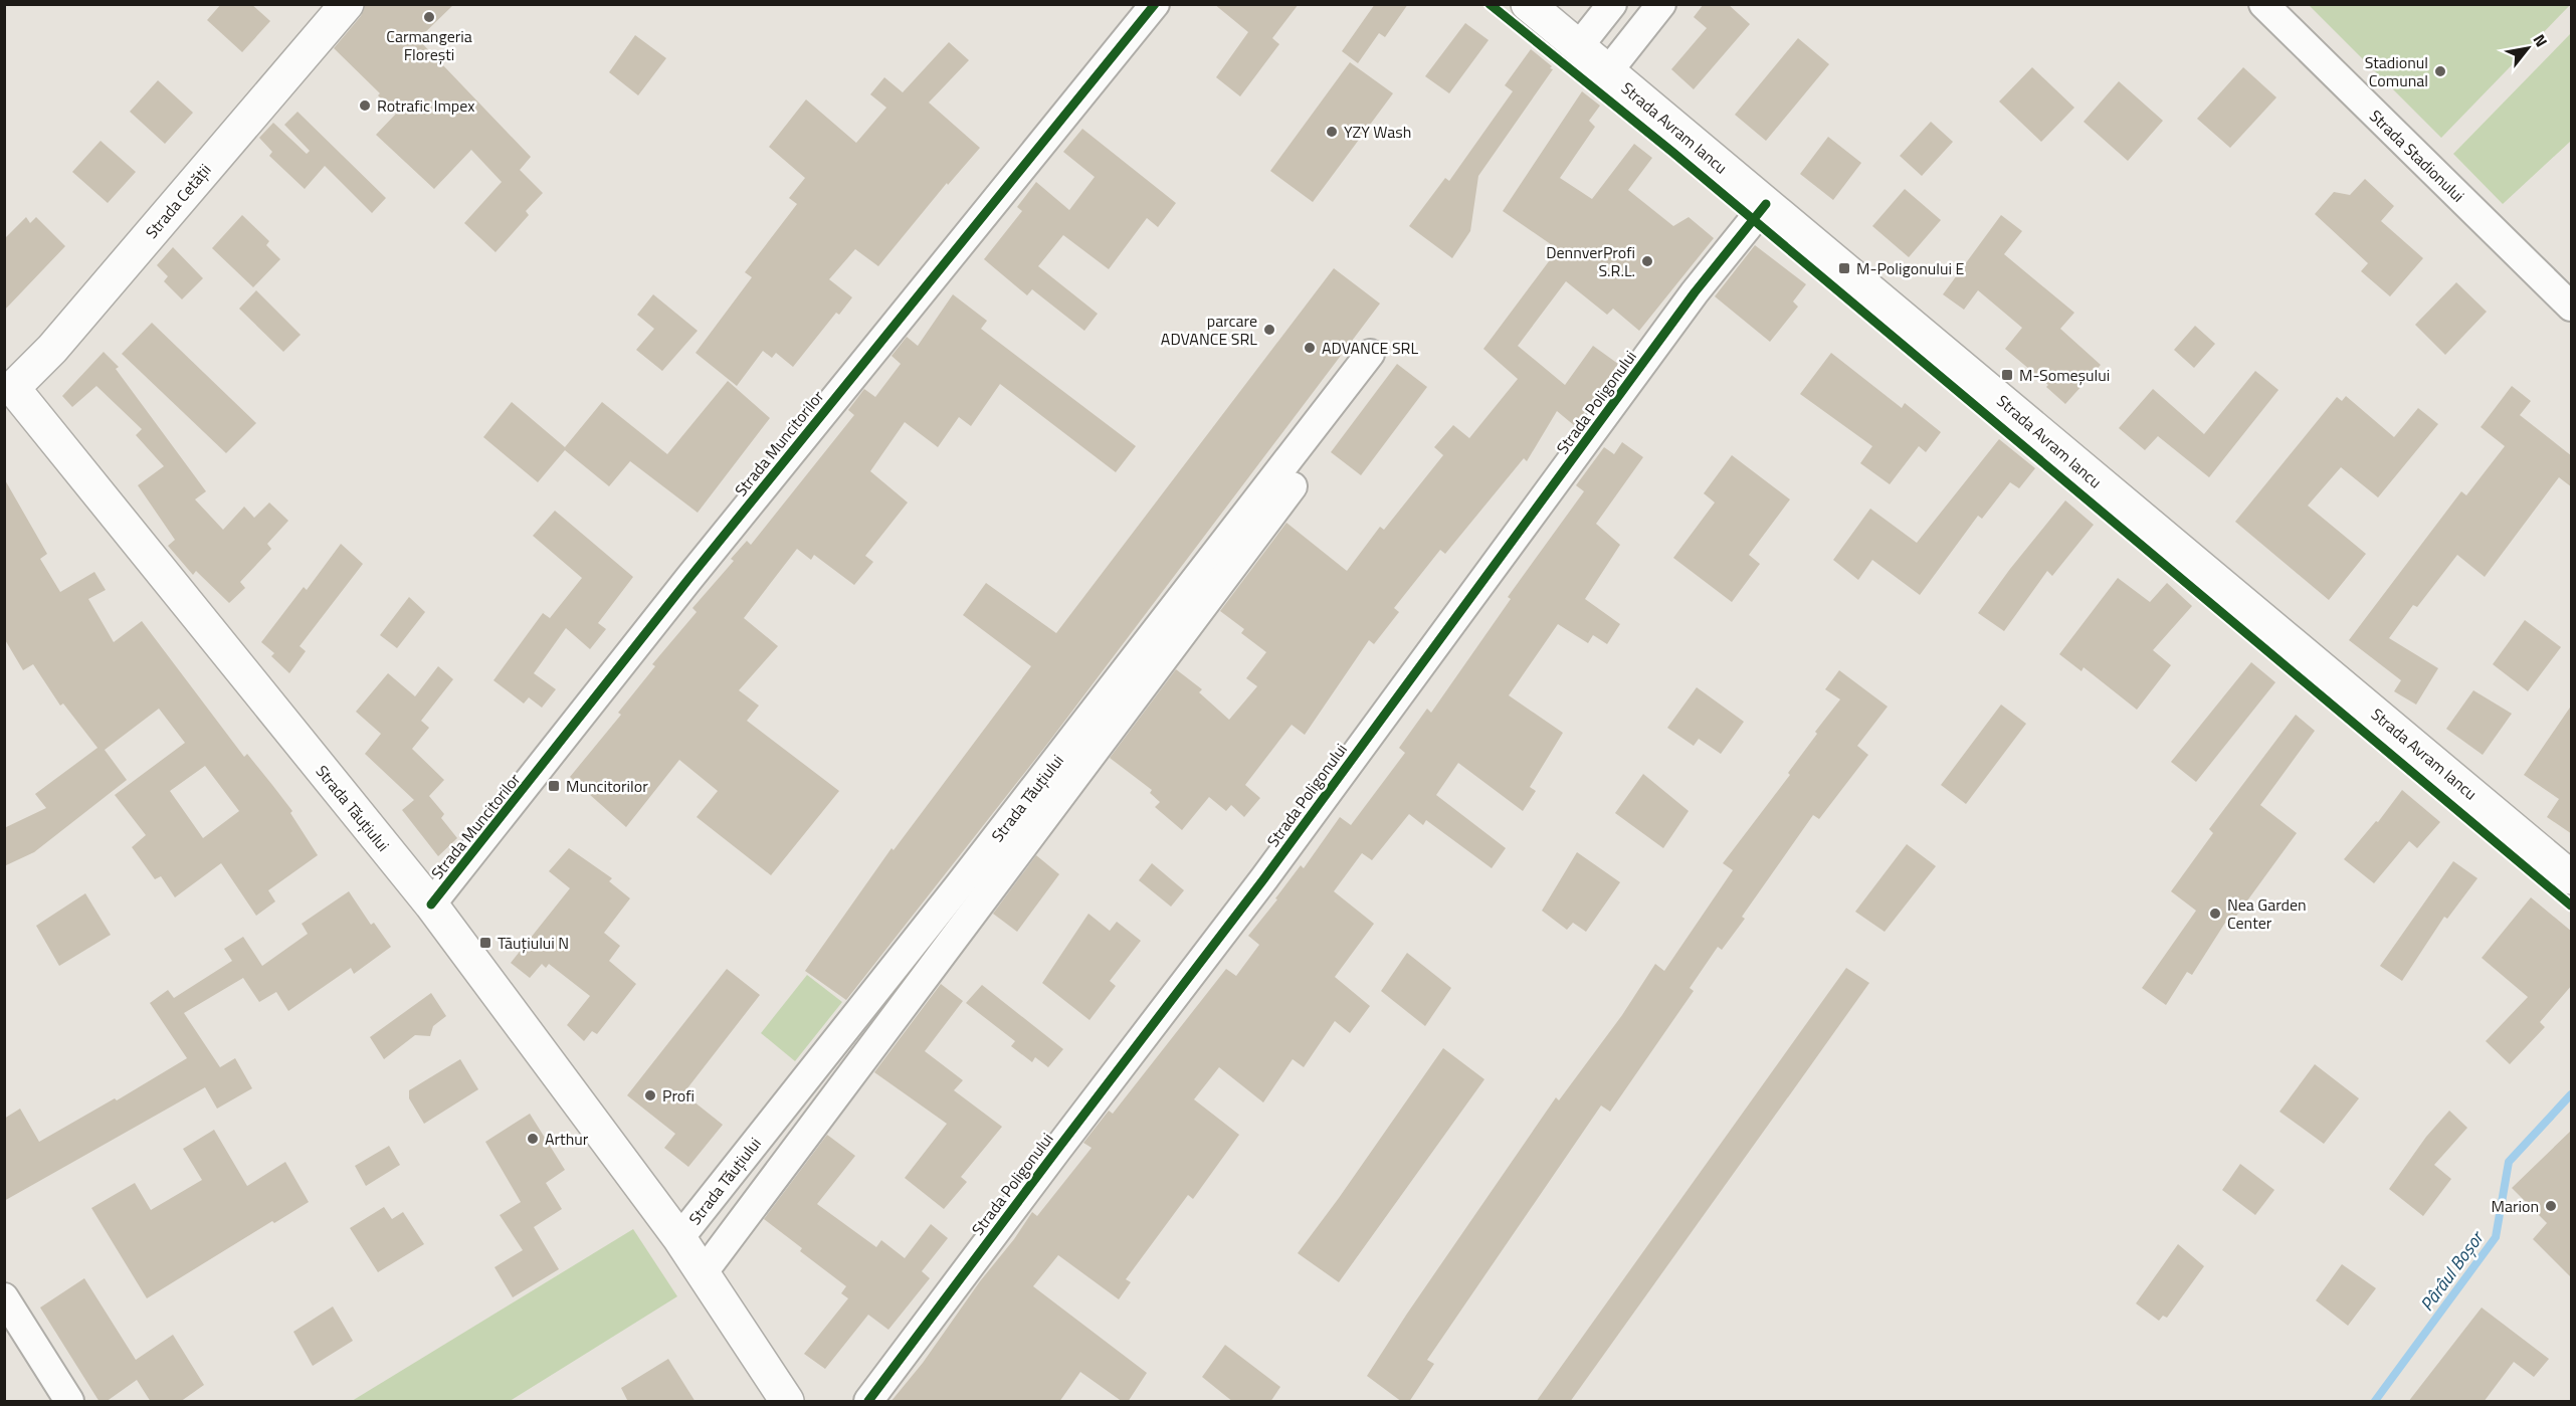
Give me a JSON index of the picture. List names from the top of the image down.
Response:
{
  "streets": {
    "main road": ["Strada Avram Iancu", "Strada Cetății", "Strada Tăuțiului"],
    "street": ["Strada Stadionului", "Strada Poligonului", "Strada Muncitorilor"]
  },
  "crossings": [
    ["Strada Avram Iancu", "Strada Poligonului"],
    ["Strada Cetății", "Strada Tăuțiului"],
    ["Strada Muncitorilor", "Strada Tăuțiului"]
  ],
  "water": ["Pârâul Boșor"],
  "places": {
    "other": [
      "Carmangeria Florești",
      "Stadionul Comunal",
      "Rotrafic Impex",
      "YZY Wash",
      "DennverProfi S.R.L.",
      "parcare ADVANCE SRL",
      "ADVANCE SRL",
      "Nea Garden Center",
      "Profi",
      "Arthur",
      "Marion"
    ],
    "transit": [
      "M-Poligonului E",
      "M-Someșului",
      "Muncitorilor",
      "Tăuțiului N"
    ]
  },
  "north": "top right"
}
